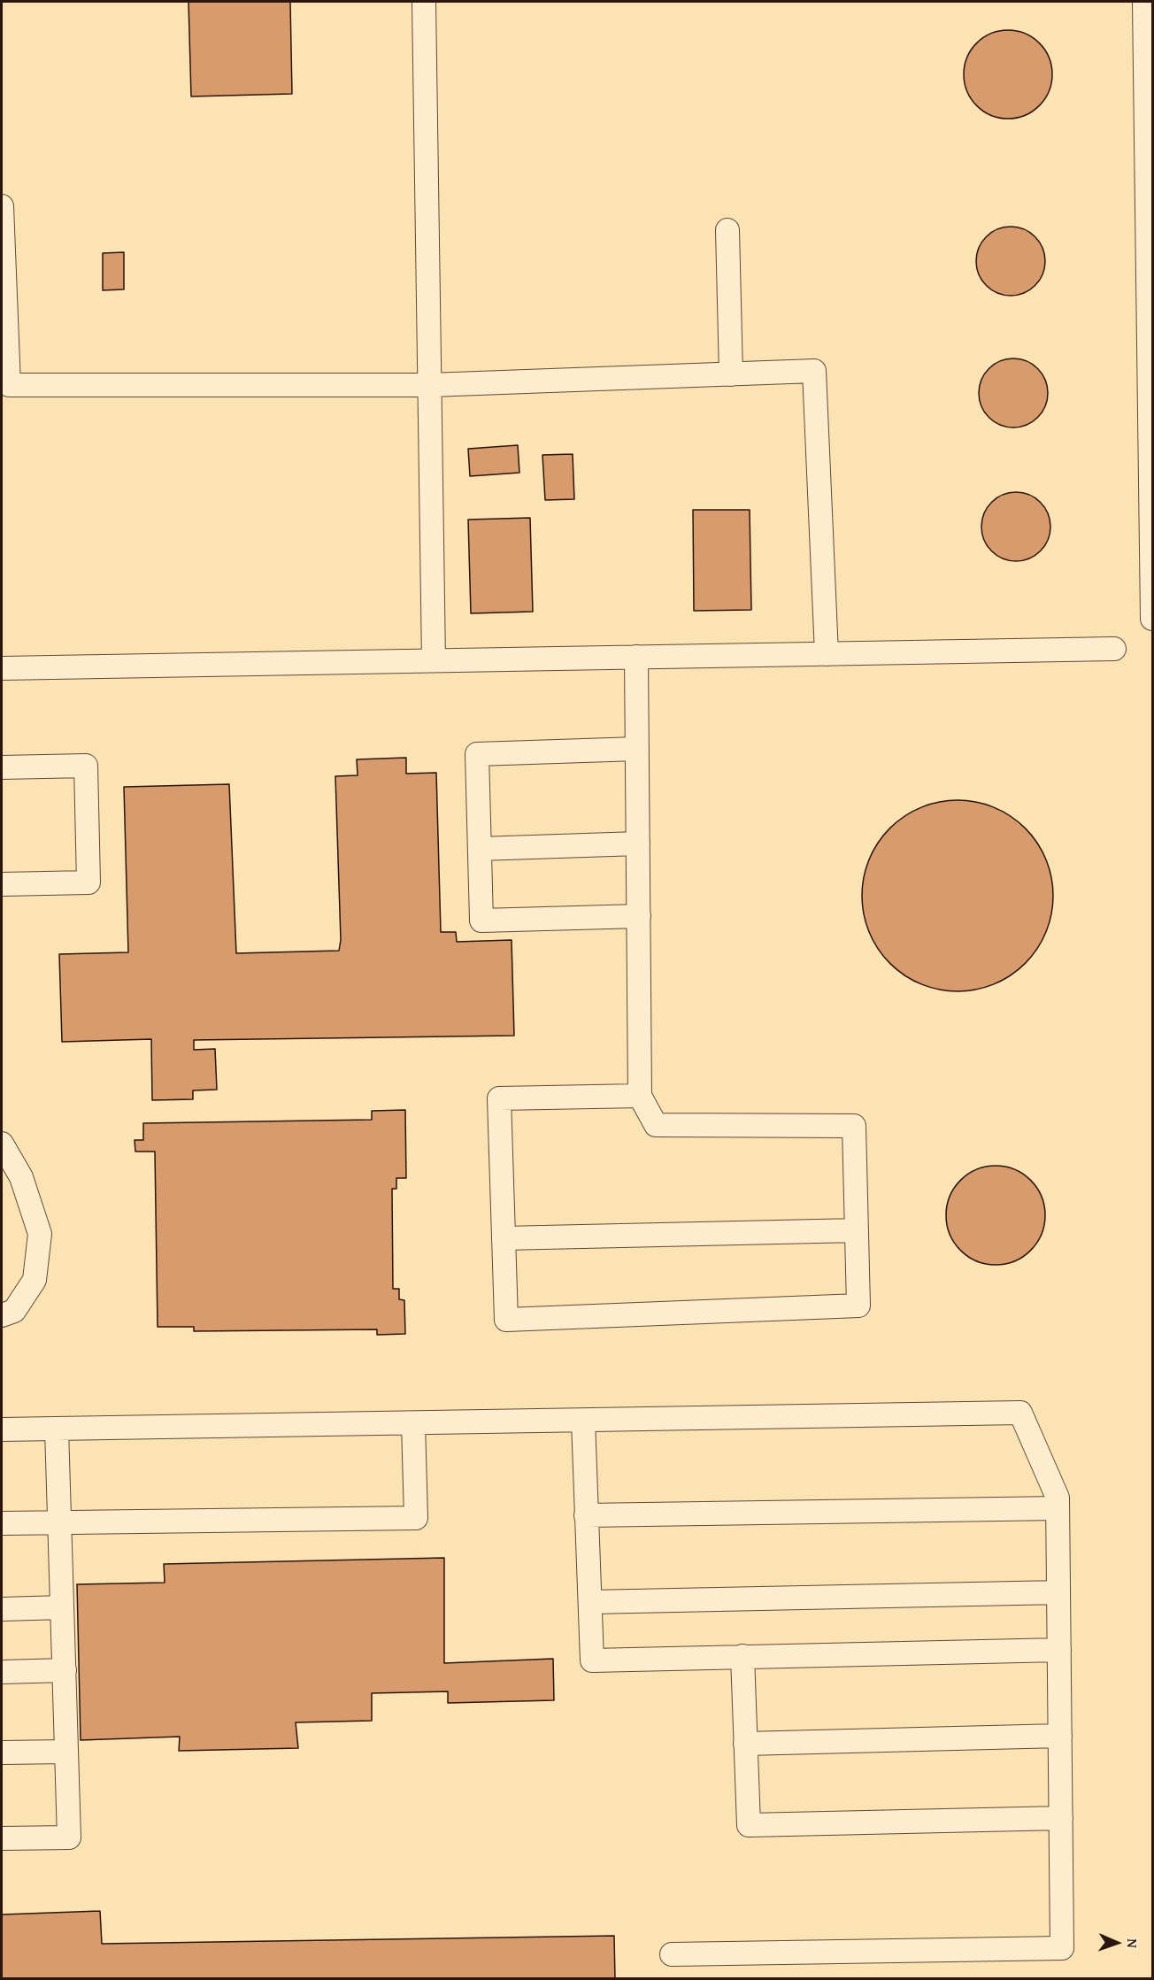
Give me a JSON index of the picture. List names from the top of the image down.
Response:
{
  "north": "right"
}
